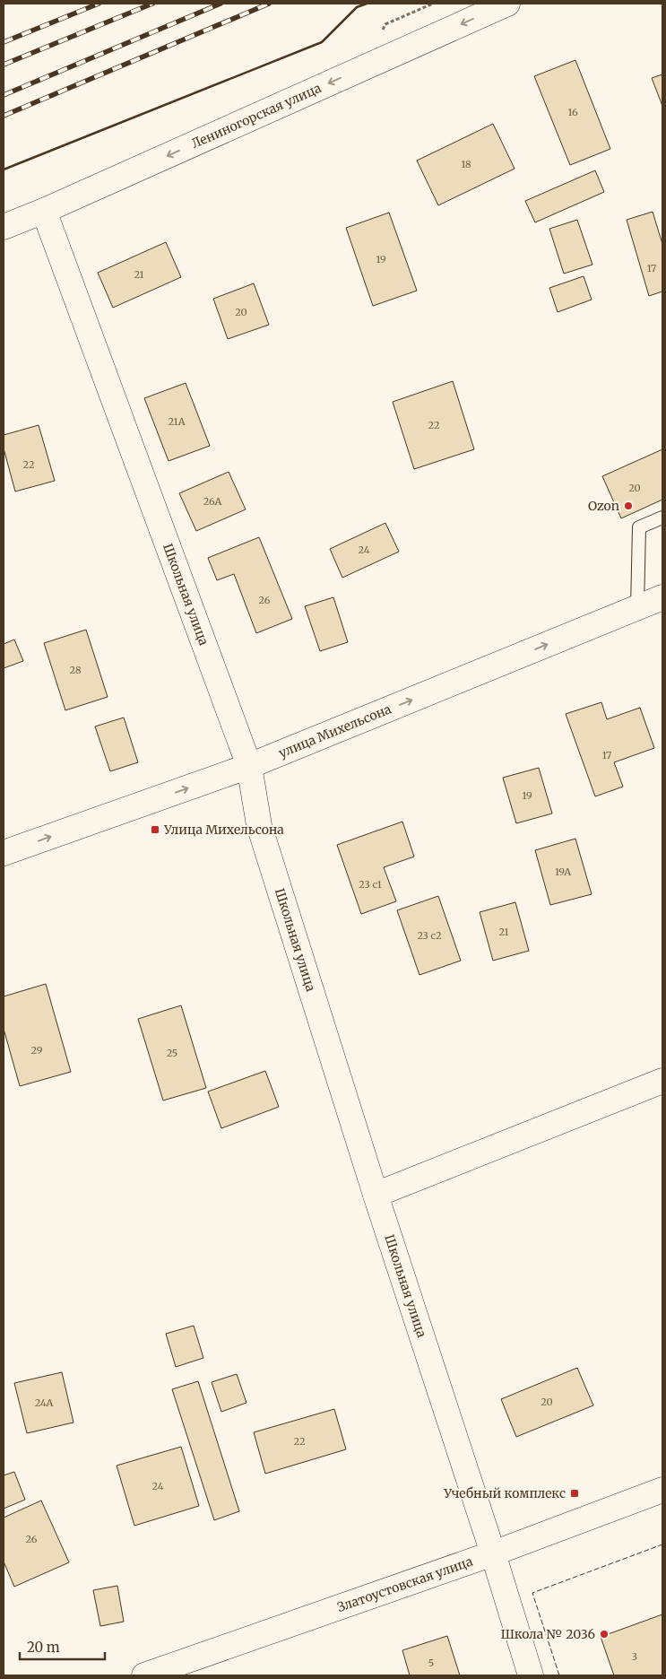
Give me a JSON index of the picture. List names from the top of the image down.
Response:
{
  "streets": {
    "street": [
      "Лениногорская улица",
      "Школьная улица",
      "улица Михельсона",
      "Златоустовская улица"
    ]
  },
  "crossings": [
    ["Лениногорская улица", "Школьная улица"],
    ["Школьная улица", "улица Михельсона"],
    ["Школьная улица", "Златоустовская улица"]
  ],
  "one_way": ["Лениногорская улица", "улица Михельсона"],
  "places": {
    "other": ["Ozon", "Школа № 2036"],
    "transit": ["Улица Михельсона", "Учебный комплекс"]
  },
  "house_numbers": [
    "16",
    "18",
    "19",
    "17",
    "21",
    "20",
    "21А",
    "22",
    "22",
    "20",
    "26А",
    "24",
    "26",
    "28",
    "17",
    "19",
    "19А",
    "23 с1",
    "21",
    "23 с2",
    "29",
    "25",
    "20",
    "24А",
    "22",
    "24",
    "26",
    "3",
    "5"
  ],
  "scale_bar": "20 m"
}
